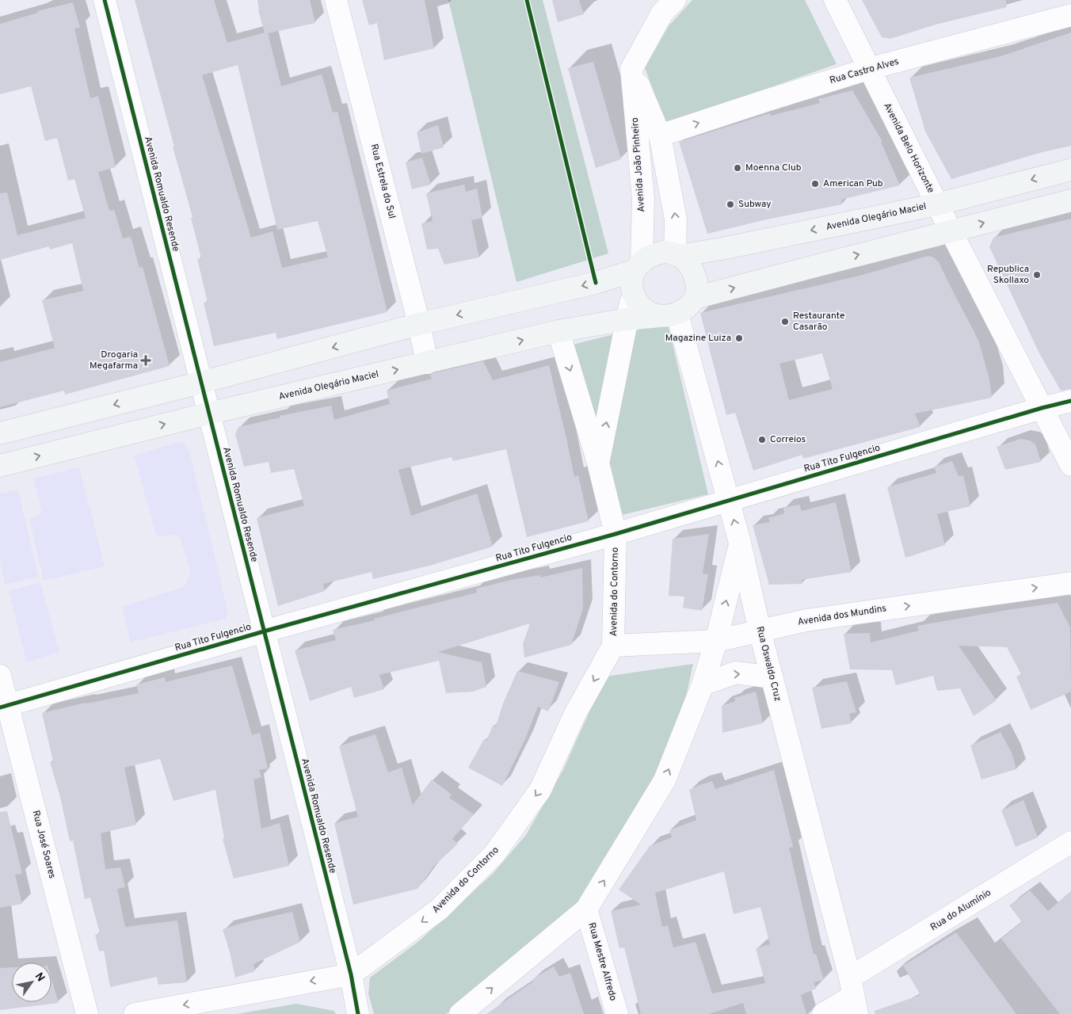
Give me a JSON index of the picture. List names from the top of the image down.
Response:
{
  "streets": {
    "main road": ["Avenida Olegário Maciel"],
    "street": [
      "Rua Castro Alves",
      "Avenida Belo Horizonte",
      "Avenida João Pinheiro",
      "Rua Estrela do Sul",
      "Avenida Romualdo Resende",
      "Rua Tito Fulgencio",
      "Avenida do Contorno",
      "Avenida dos Mundins",
      "Rua Oswaldo Cruz",
      "Rua José Soares",
      "Rua do Alumínio",
      "Rua Mestre Alfredo"
    ]
  },
  "crossings": [
    ["Rua Castro Alves", "Avenida Belo Horizonte"],
    ["Rua Castro Alves", "Avenida João Pinheiro"],
    ["Avenida Belo Horizonte", "Avenida Olegário Maciel"],
    ["Avenida Belo Horizonte", "Rua Tito Fulgencio"],
    ["Avenida João Pinheiro", "Avenida Olegário Maciel"],
    ["Avenida João Pinheiro", "Avenida do Contorno"],
    ["Avenida João Pinheiro", "Rua Oswaldo Cruz"],
    ["Rua Estrela do Sul", "Avenida Olegário Maciel"],
    ["Avenida Romualdo Resende", "Avenida Olegário Maciel"],
    ["Avenida Romualdo Resende", "Rua Tito Fulgencio"],
    ["Avenida Romualdo Resende", "Avenida do Contorno"],
    ["Avenida Olegário Maciel", "Avenida do Contorno"],
    ["Avenida Olegário Maciel", "Rua Oswaldo Cruz"],
    ["Rua Tito Fulgencio", "Avenida do Contorno"],
    ["Rua Tito Fulgencio", "Rua Oswaldo Cruz"],
    ["Rua Tito Fulgencio", "Rua José Soares"],
    ["Avenida do Contorno", "Avenida dos Mundins"],
    ["Avenida do Contorno", "Rua Oswaldo Cruz"],
    ["Avenida dos Mundins", "Rua Oswaldo Cruz"],
    ["Rua Oswaldo Cruz", "Rua do Alumínio"]
  ],
  "one_way": ["Rua Castro Alves", "Avenida dos Mundins"],
  "places": {
    "other": [
      "Moenna Club",
      "American Pub",
      "Subway",
      "Republica Skollaxo",
      "Restaurante Casarão",
      "Magazine Luiza",
      "Correios"
    ],
    "health": ["Drogaria Megafarma"]
  },
  "north": "top right"
}
